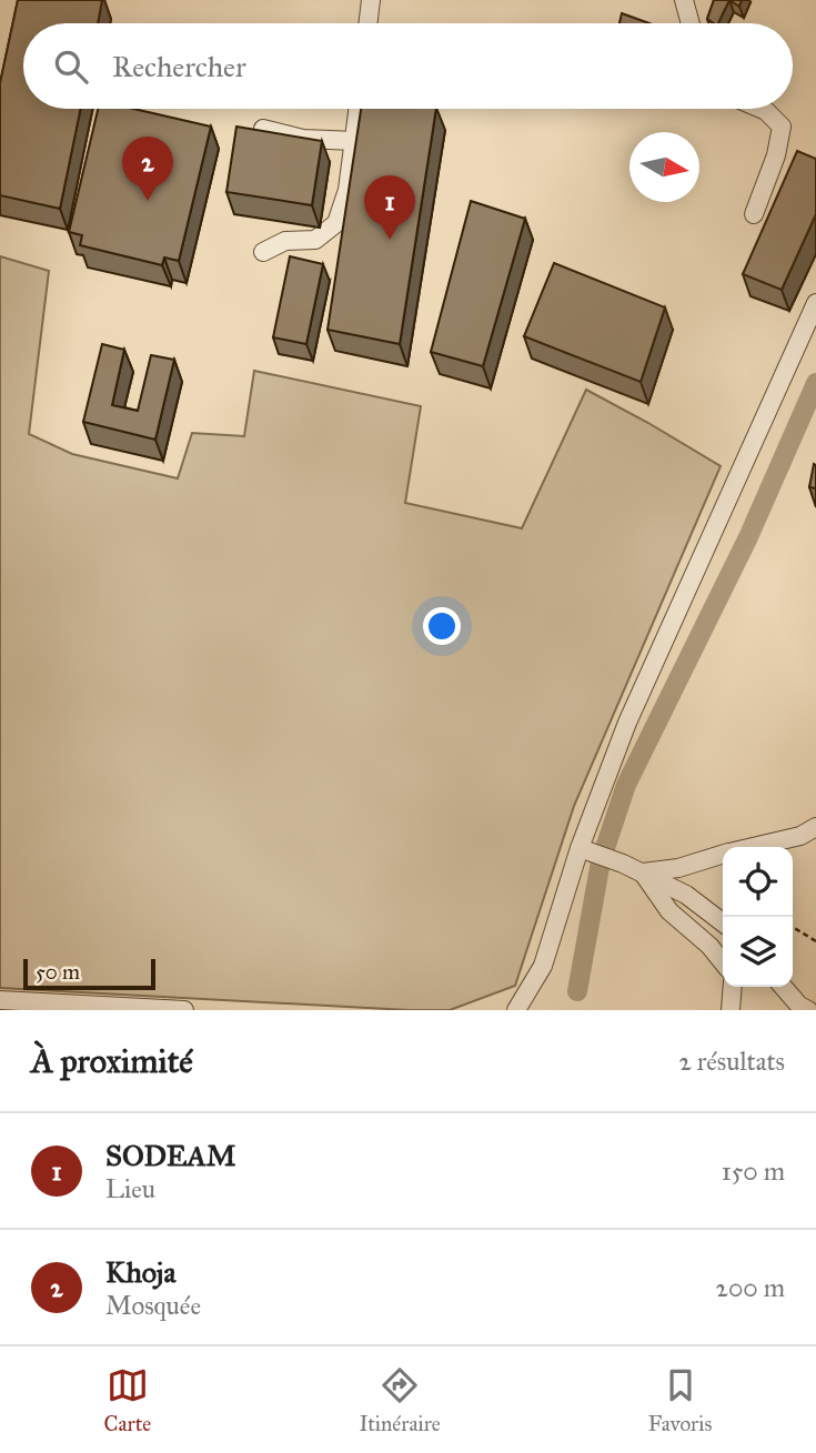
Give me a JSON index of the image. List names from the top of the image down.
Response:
{
  "scale_bar": "50 m",
  "north": "right",
  "page": {
    "search": "Rechercher",
    "pins": ["2", "1"],
    "scale": "50 m",
    "heading": ["À proximité", "2 résultats"],
    "list": [
      {
        "mark": "1",
        "name": "SODEAM",
        "note": "Lieu",
        "value": "150 m"
      },
      {
        "mark": "2",
        "name": "Khoja",
        "note": "Mosquée",
        "value": "200 m"
      }
    ],
    "nav": ["Carte", "Itinéraire", "Favoris"]
  }
}
